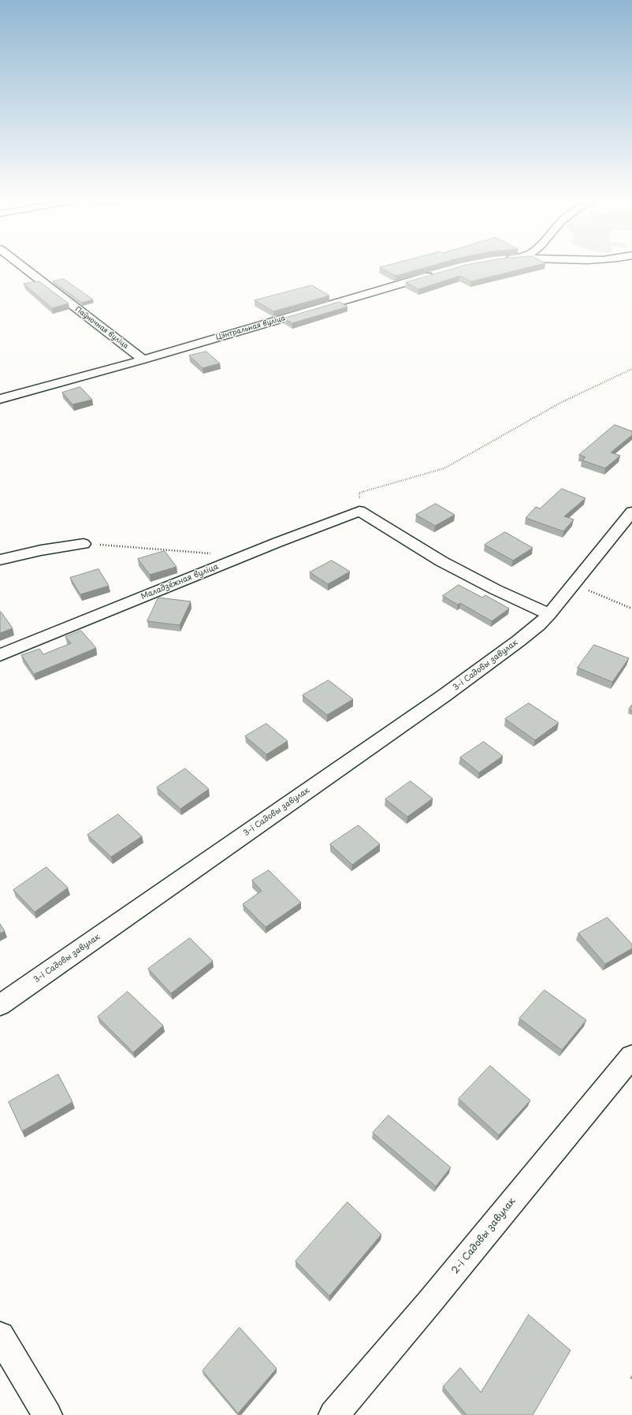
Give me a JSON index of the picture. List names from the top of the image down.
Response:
{
  "streets": {
    "street": [
      "Паўночная вуліца",
      "Цэнтральная вуліца",
      "Маладзёжная вуліца",
      "3-і Садовы завулак",
      "2-і Садовы завулак"
    ]
  },
  "crossings": [
    ["Паўночная вуліца", "Цэнтральная вуліца"]
  ]
}
